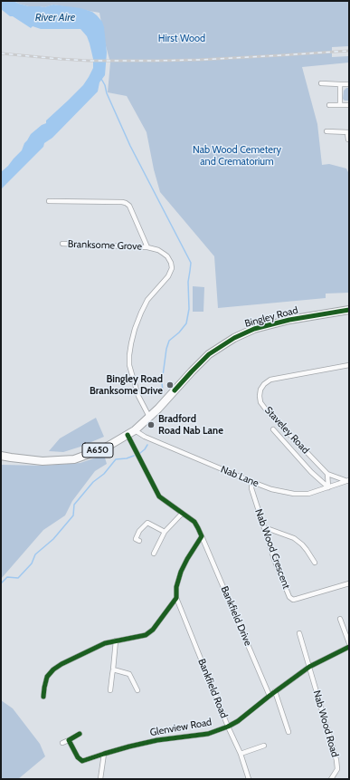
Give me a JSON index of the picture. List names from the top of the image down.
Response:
{
  "streets": {
    "highway": ["Bingley Road", "A650"],
    "street": [
      "Branksome Grove",
      "Staveley Road",
      "Nab Lane",
      "Nab Wood Crescent",
      "Bankfield Drive",
      "Bankfield Road",
      "Nab Wood Road",
      "Glenview Road"
    ]
  },
  "crossings": [
    ["Bingley Road", "Nab Lane"],
    ["Bingley Road", "Bankfield Drive"],
    ["Staveley Road", "Nab Lane"],
    ["Nab Lane", "Nab Wood Crescent"],
    ["Bankfield Drive", "Glenview Road"],
    ["Bankfield Road", "Glenview Road"],
    ["Nab Wood Road", "Glenview Road"]
  ],
  "water": ["River Aire"],
  "parks": ["Hirst Wood", "Nab Wood Cemetery and Crematorium"],
  "places": ["Bingley Road Branksome Drive", "Bradford Road Nab Lane"]
}
